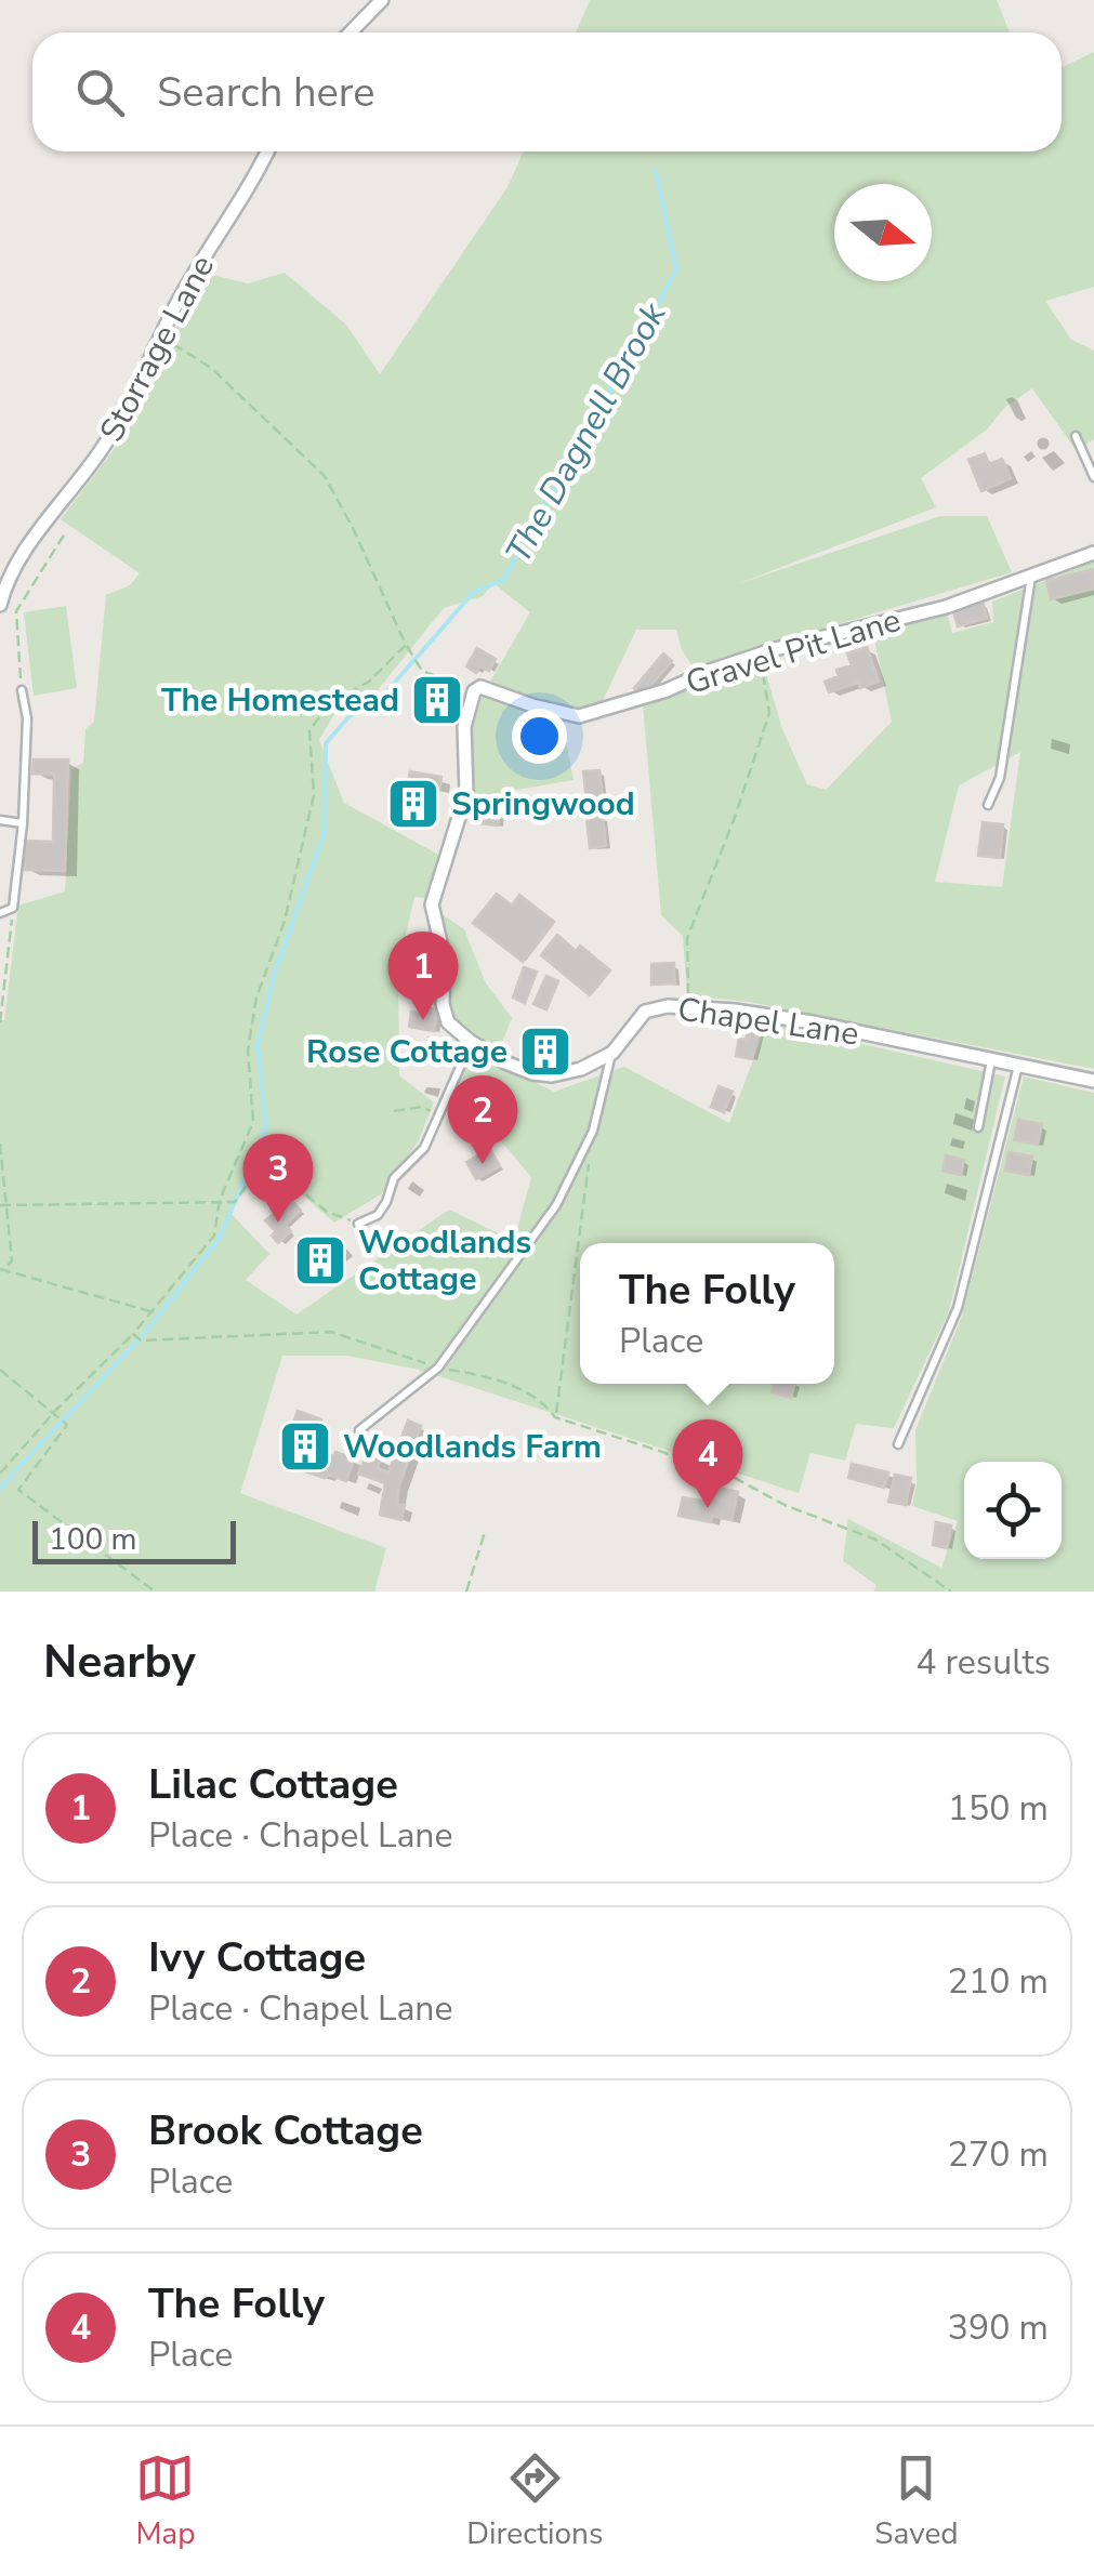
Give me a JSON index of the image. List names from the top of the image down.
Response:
{
  "streets": {
    "street": ["Storrage Lane", "Gravel Pit Lane", "Chapel Lane"]
  },
  "water": ["The Dagnell Brook"],
  "places": {
    "building": [
      "The Homestead",
      "Springwood",
      "Rose Cottage",
      "Woodlands Cottage",
      "Woodlands Farm"
    ]
  },
  "scale_bar": "100 m",
  "north": "right",
  "page": {
    "search": "Search here",
    "pins": [
      "1",
      "2",
      "3",
      "4"
    ],
    "popup": ["The Folly", "Place"],
    "scale": "100 m",
    "heading": ["Nearby", "4 results"],
    "list": [
      {
        "mark": "1",
        "name": "Lilac Cottage",
        "note": "Place · Chapel Lane",
        "value": "150 m"
      },
      {
        "mark": "2",
        "name": "Ivy Cottage",
        "note": "Place · Chapel Lane",
        "value": "210 m"
      },
      {
        "mark": "3",
        "name": "Brook Cottage",
        "note": "Place",
        "value": "270 m"
      },
      {
        "mark": "4",
        "name": "The Folly",
        "note": "Place",
        "value": "390 m"
      }
    ],
    "nav": ["Map", "Directions", "Saved"]
  }
}
